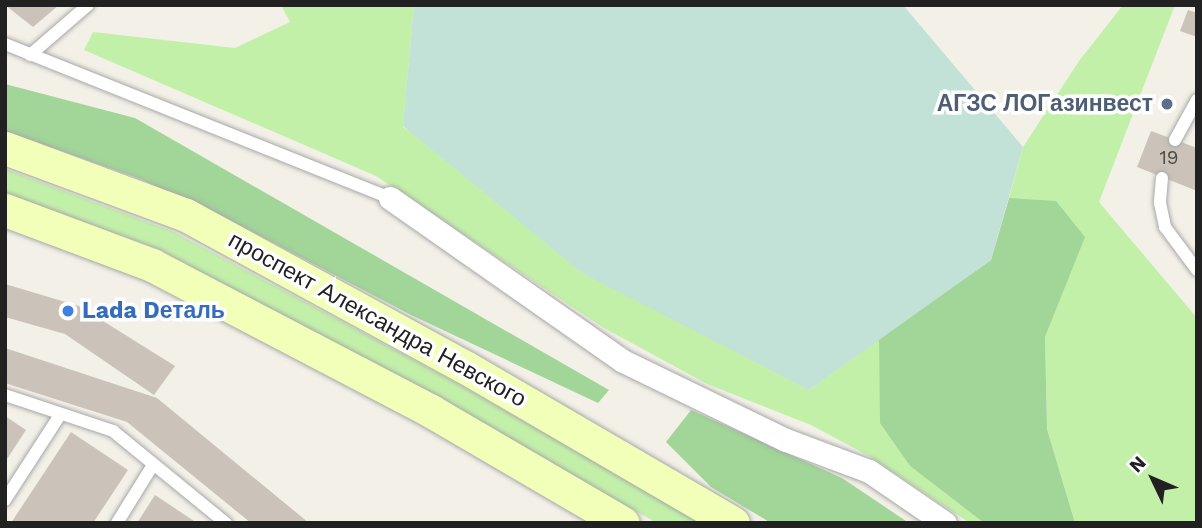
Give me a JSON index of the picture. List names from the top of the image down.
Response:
{
  "streets": {
    "main road": ["проспект Александра Невского"]
  },
  "places": ["АГЗС ЛОГазинвест", "Lada Dеталь"],
  "house_numbers": ["19"],
  "north": "top left"
}
